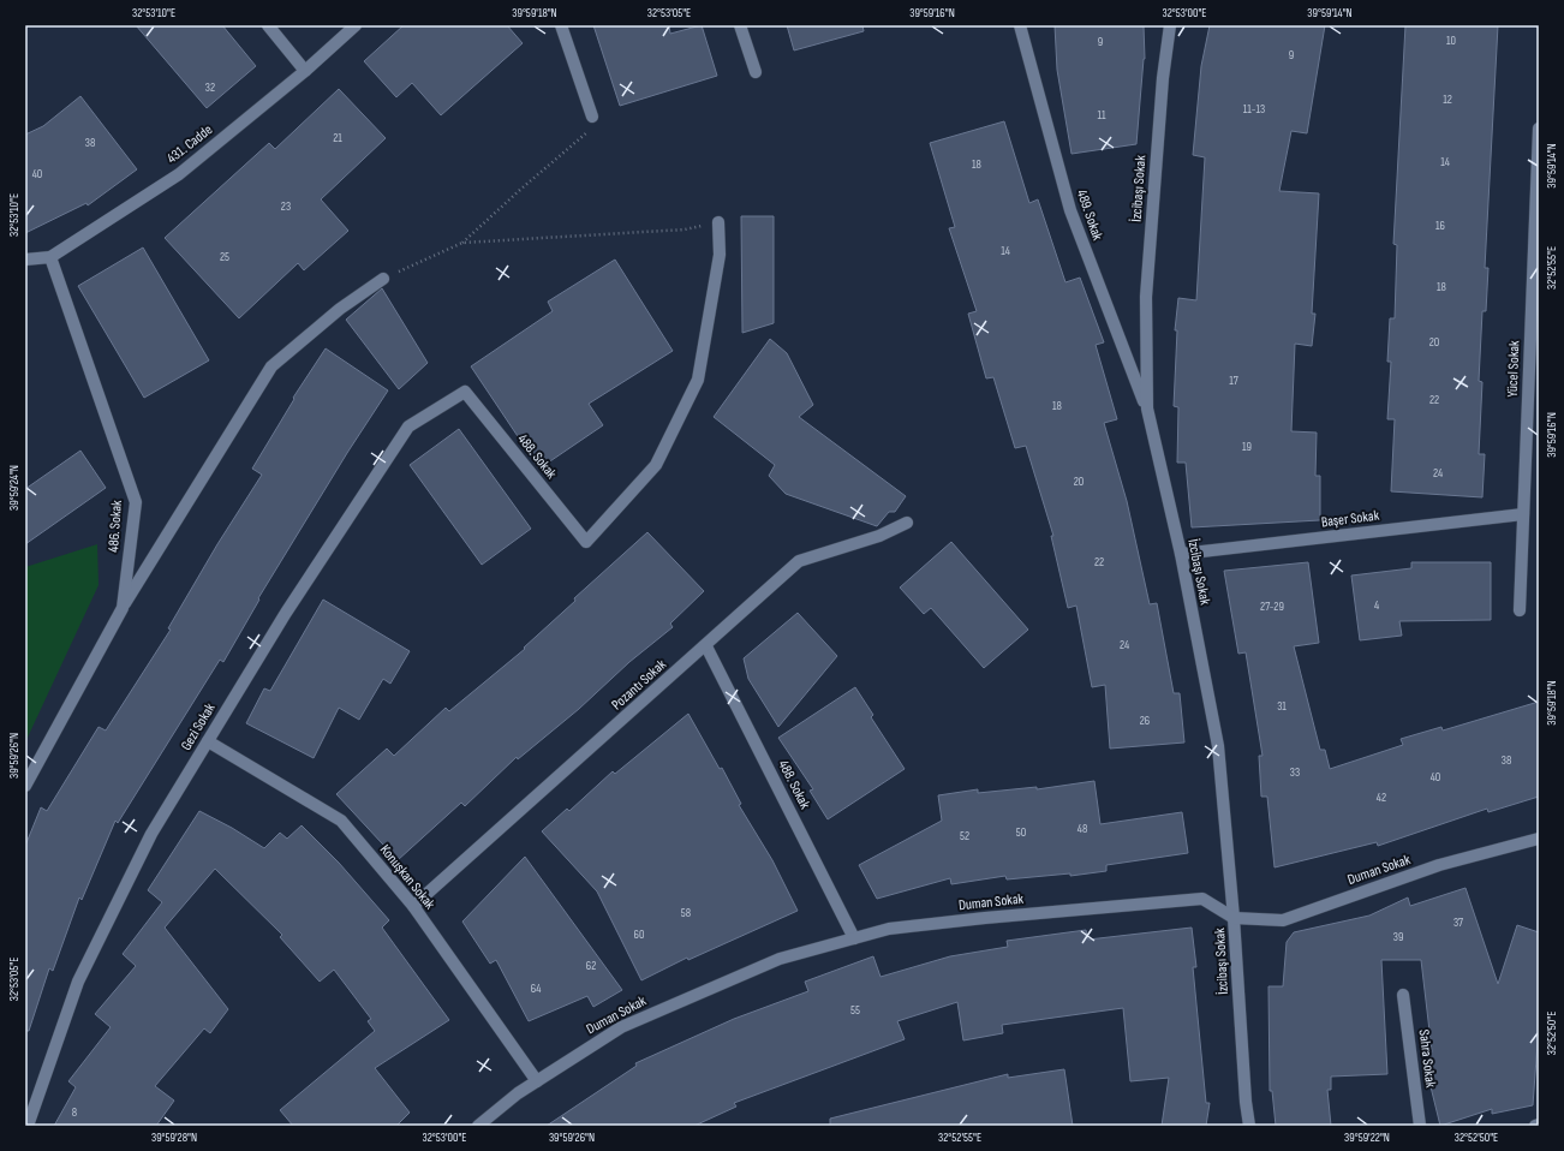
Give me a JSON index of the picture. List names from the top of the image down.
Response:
{
  "streets": {
    "street": [
      "431. Cadde",
      "İzcibaşı Sokak",
      "489. Sokak",
      "Yücel Sokak",
      "488. Sokak",
      "Başer Sokak",
      "486. Sokak",
      "Pozantı Sokak",
      "Gezi Sokak",
      "Duman Sokak",
      "Konuşkan Sokak",
      "Sahra Sokak"
    ]
  },
  "crossings": [
    ["431. Cadde", "486. Sokak"],
    ["İzcibaşı Sokak", "489. Sokak"],
    ["İzcibaşı Sokak", "Başer Sokak"],
    ["İzcibaşı Sokak", "Duman Sokak"],
    ["Yücel Sokak", "Başer Sokak"],
    ["488. Sokak", "Pozantı Sokak"],
    ["488. Sokak", "Gezi Sokak"],
    ["488. Sokak", "Duman Sokak"],
    ["Pozantı Sokak", "Konuşkan Sokak"],
    ["Gezi Sokak", "Konuşkan Sokak"],
    ["Duman Sokak", "Konuşkan Sokak"]
  ],
  "house_numbers": [
    "10",
    "9",
    "9",
    "32",
    "12",
    "11-13",
    "11",
    "21",
    "38",
    "14",
    "18",
    "40",
    "23",
    "16",
    "14",
    "25",
    "18",
    "20",
    "17",
    "22",
    "18",
    "19",
    "24",
    "20",
    "22",
    "4",
    "27-29",
    "24",
    "31",
    "26",
    "38",
    "33",
    "40",
    "42",
    "48",
    "50",
    "52",
    "58",
    "37",
    "60",
    "39",
    "62",
    "64",
    "55",
    "8"
  ],
  "coordinates": [
    "32°53'10\"E",
    "39°59'18\"N",
    "32°53'05\"E",
    "39°59'16\"N",
    "32°53'00\"E",
    "39°59'14\"N",
    "32°52'55\"E",
    "39°59'24\"N",
    "39°59'26\"N",
    "32°52'50\"E",
    "39°59'28\"N",
    "39°59'22\"N"
  ]
}
